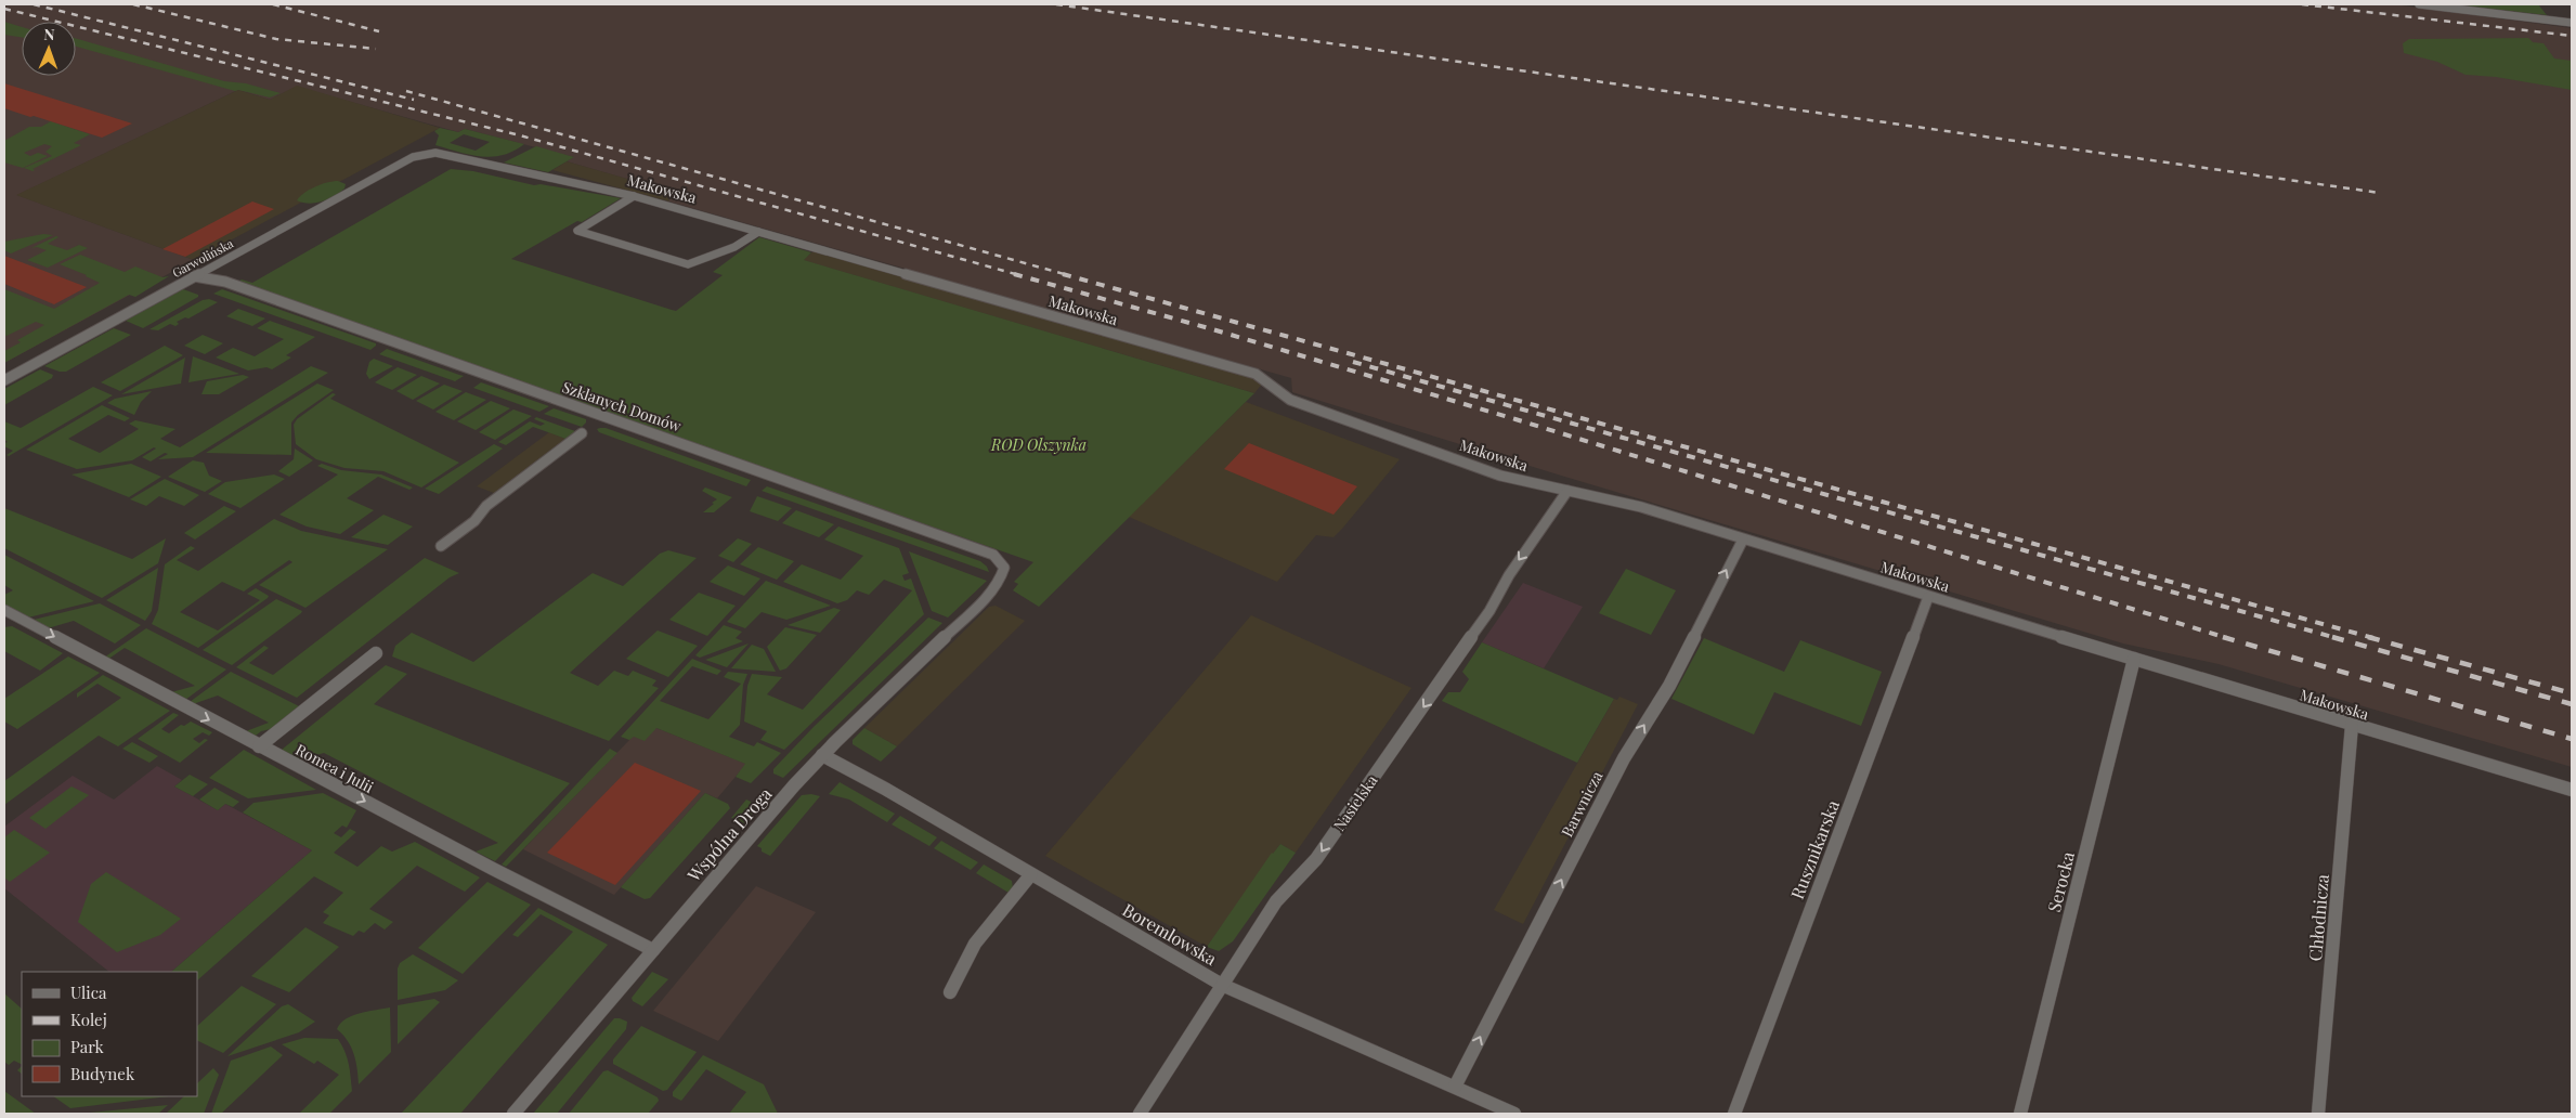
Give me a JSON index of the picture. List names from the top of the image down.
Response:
{
  "streets": {
    "street": [
      "Makowska",
      "Garwolińska",
      "Szklanych Domów",
      "Romea i Julii",
      "Nasielska",
      "Barwnicza",
      "Wspólna Droga",
      "Rusznikarska",
      "Serocka",
      "Chłodnicza",
      "Boremlowska"
    ]
  },
  "crossings": [
    ["Makowska", "Garwolińska"],
    ["Makowska", "Nasielska"],
    ["Makowska", "Barwnicza"],
    ["Makowska", "Rusznikarska"],
    ["Makowska", "Serocka"],
    ["Makowska", "Chłodnicza"],
    ["Garwolińska", "Szklanych Domów"],
    ["Szklanych Domów", "Wspólna Droga"],
    ["Romea i Julii", "Wspólna Droga"],
    ["Nasielska", "Boremlowska"],
    ["Barwnicza", "Boremlowska"],
    ["Wspólna Droga", "Boremlowska"]
  ],
  "one_way": ["Romea i Julii", "Nasielska", "Barwnicza"],
  "parks": ["ROD Olszynka"],
  "legend": [
    "Ulica",
    "Kolej",
    "Park",
    "Budynek"
  ],
  "north": "top"
}
